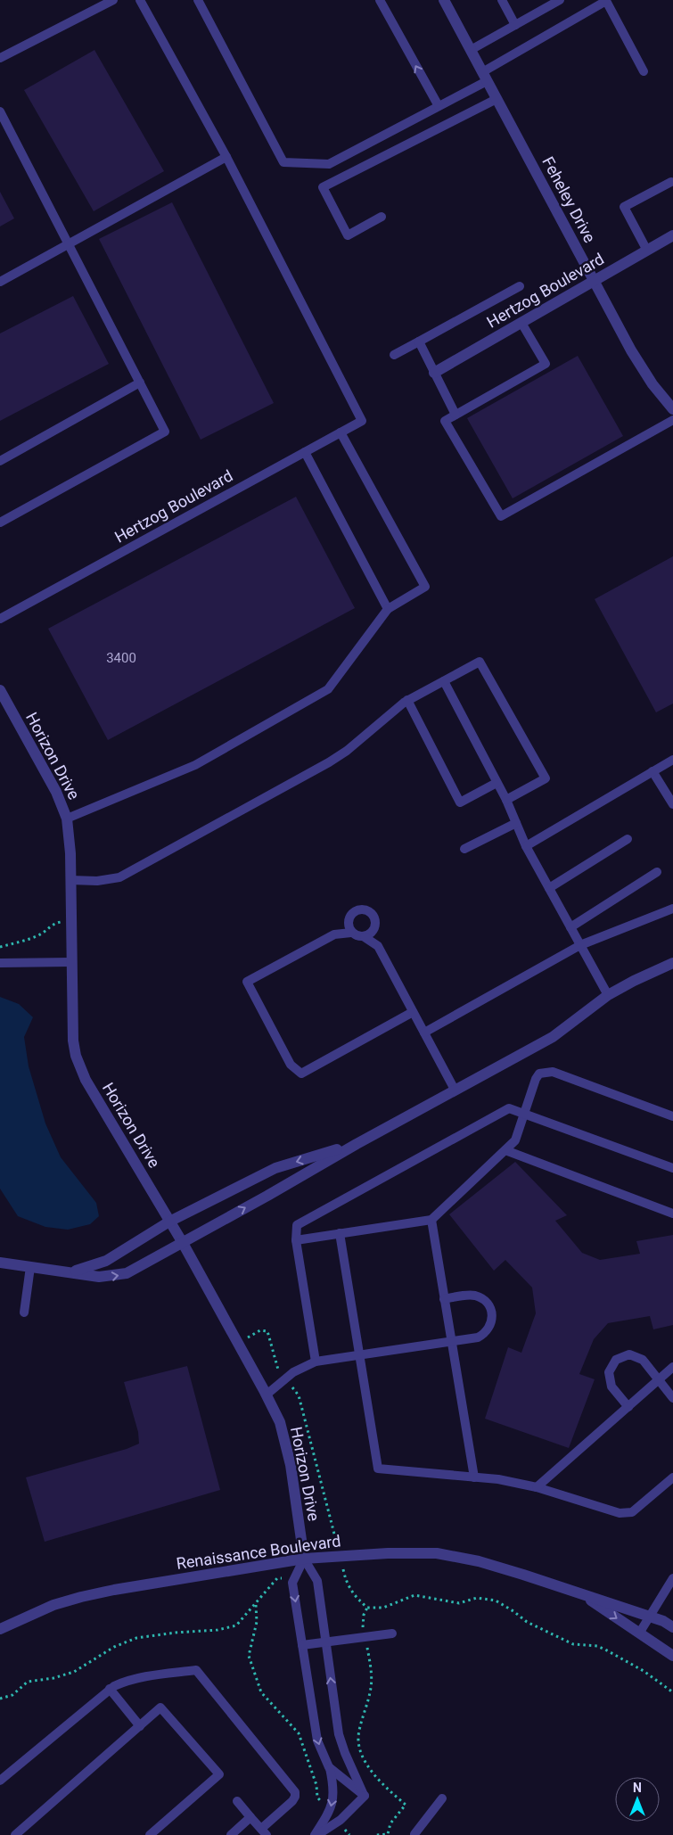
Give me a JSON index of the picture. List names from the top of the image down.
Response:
{
  "streets": {
    "street": [
      "Feheley Drive",
      "Hertzog Boulevard",
      "Horizon Drive",
      "Renaissance Boulevard"
    ]
  },
  "crossings": [
    ["Feheley Drive", "Hertzog Boulevard"],
    ["Horizon Drive", "Renaissance Boulevard"]
  ],
  "house_numbers": ["3400"],
  "north": "top"
}
